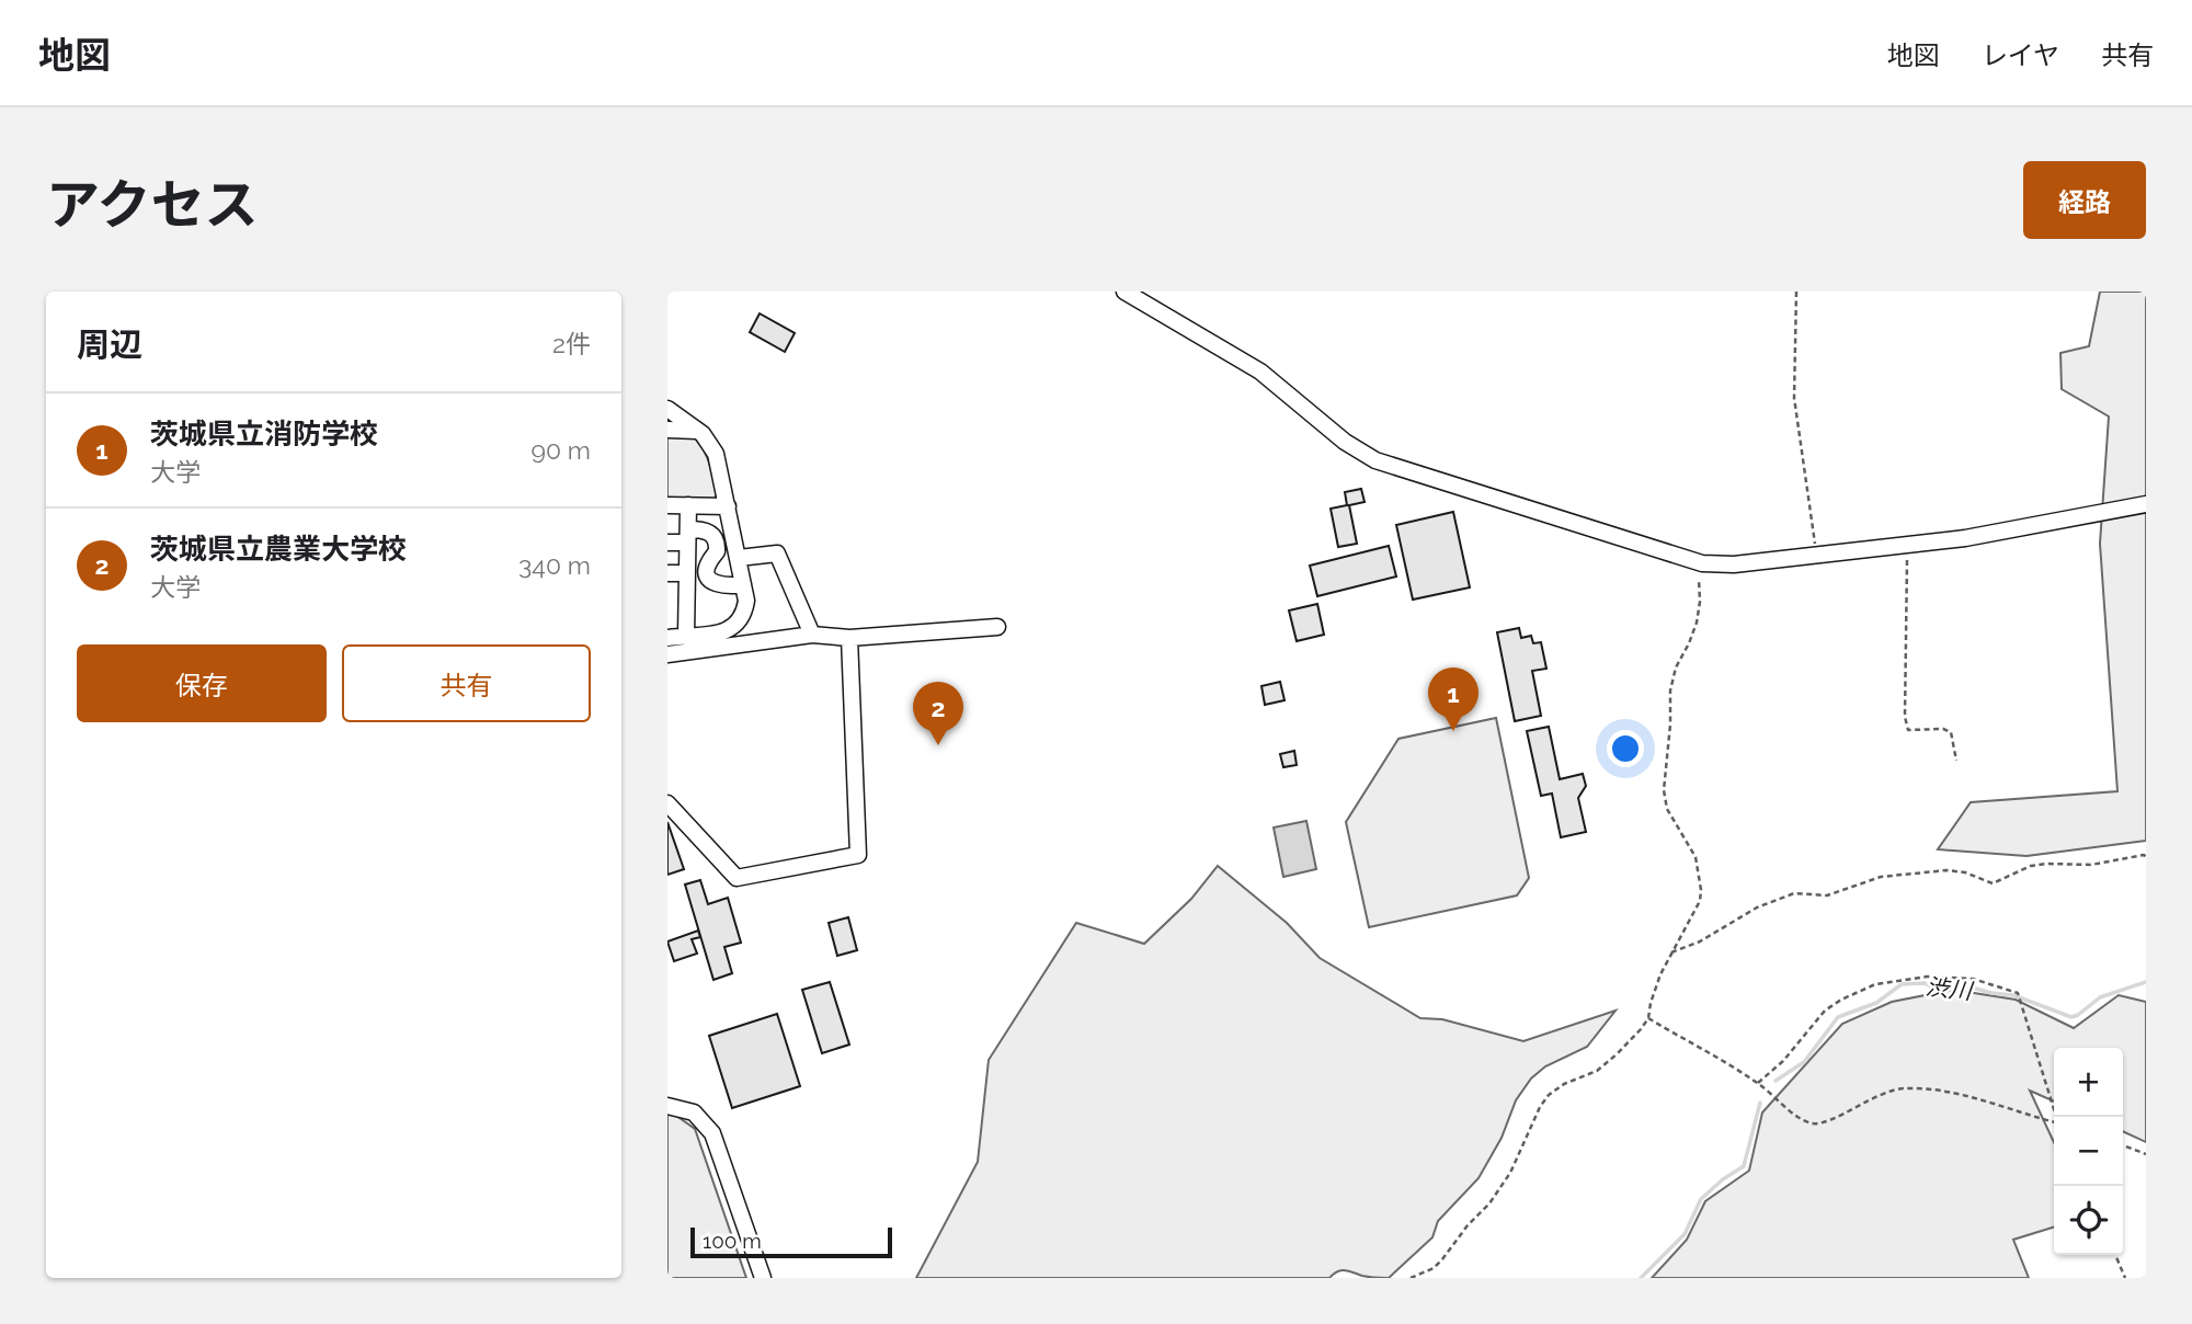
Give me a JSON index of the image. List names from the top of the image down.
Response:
{
  "water": ["渋川"],
  "scale_bar": "100 m",
  "page": {
    "header": "地図",
    "nav": ["地図", "レイヤ", "共有"],
    "title": "アクセス",
    "buttons": [
      "経路",
      ["保存", "共有"]
    ],
    "heading": ["周辺", "2件"],
    "list": [
      {
        "mark": "1",
        "name": "茨城県立消防学校",
        "note": "大学",
        "value": "90 m"
      },
      {
        "mark": "2",
        "name": "茨城県立農業大学校",
        "note": "大学",
        "value": "340 m"
      }
    ],
    "pins": ["1", "2"],
    "map_buttons": ["+", "−"],
    "scale": "100 m"
  }
}
